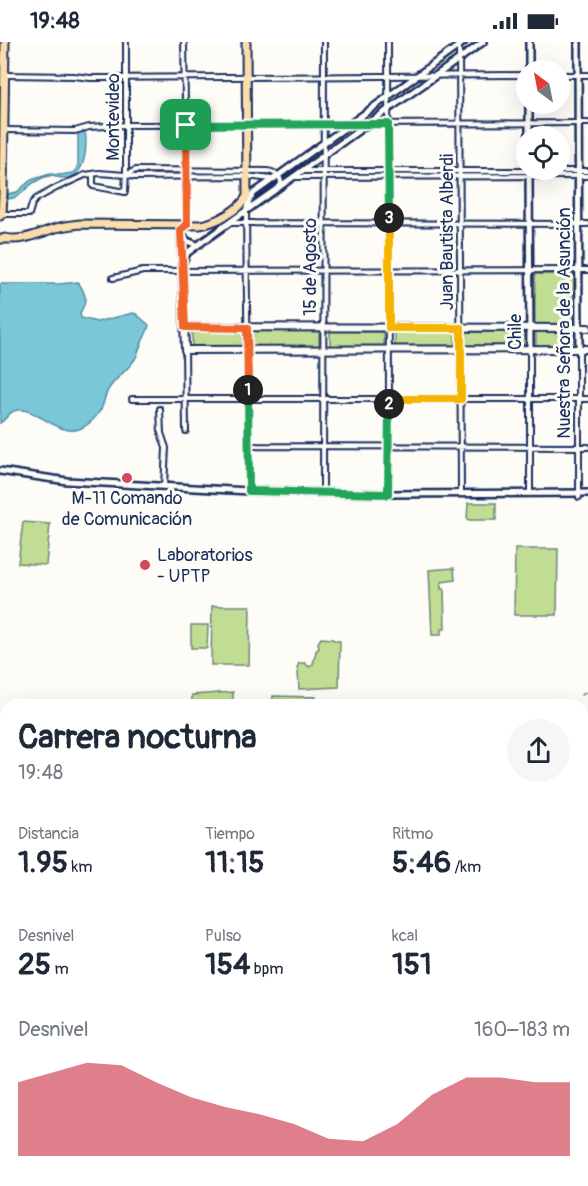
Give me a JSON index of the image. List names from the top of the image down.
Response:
{
  "streets": {
    "street": [
      "Montevideo",
      "Juan Bautista Alberdi",
      "15 de Agosto",
      "Nuestra Señora de la Asunción",
      "Chile"
    ]
  },
  "places": ["M-11 Comando de Comunicación", "Laboratorios - UPTP"],
  "north": "top left",
  "page": {
    "status": "19:48",
    "pins": ["3", "1", "2"],
    "heading": ["Carrera nocturna", "19:48"],
    "stats": [
      ["Distancia", "1.95 km"],
      ["Tiempo", "11:15"],
      ["Ritmo", "5:46 /km"],
      ["Desnivel", "25 m"],
      ["Pulso", "154 bpm"],
      ["kcal", "151"]
    ],
    "chart": ["Desnivel", "160–183 m"]
  }
}
